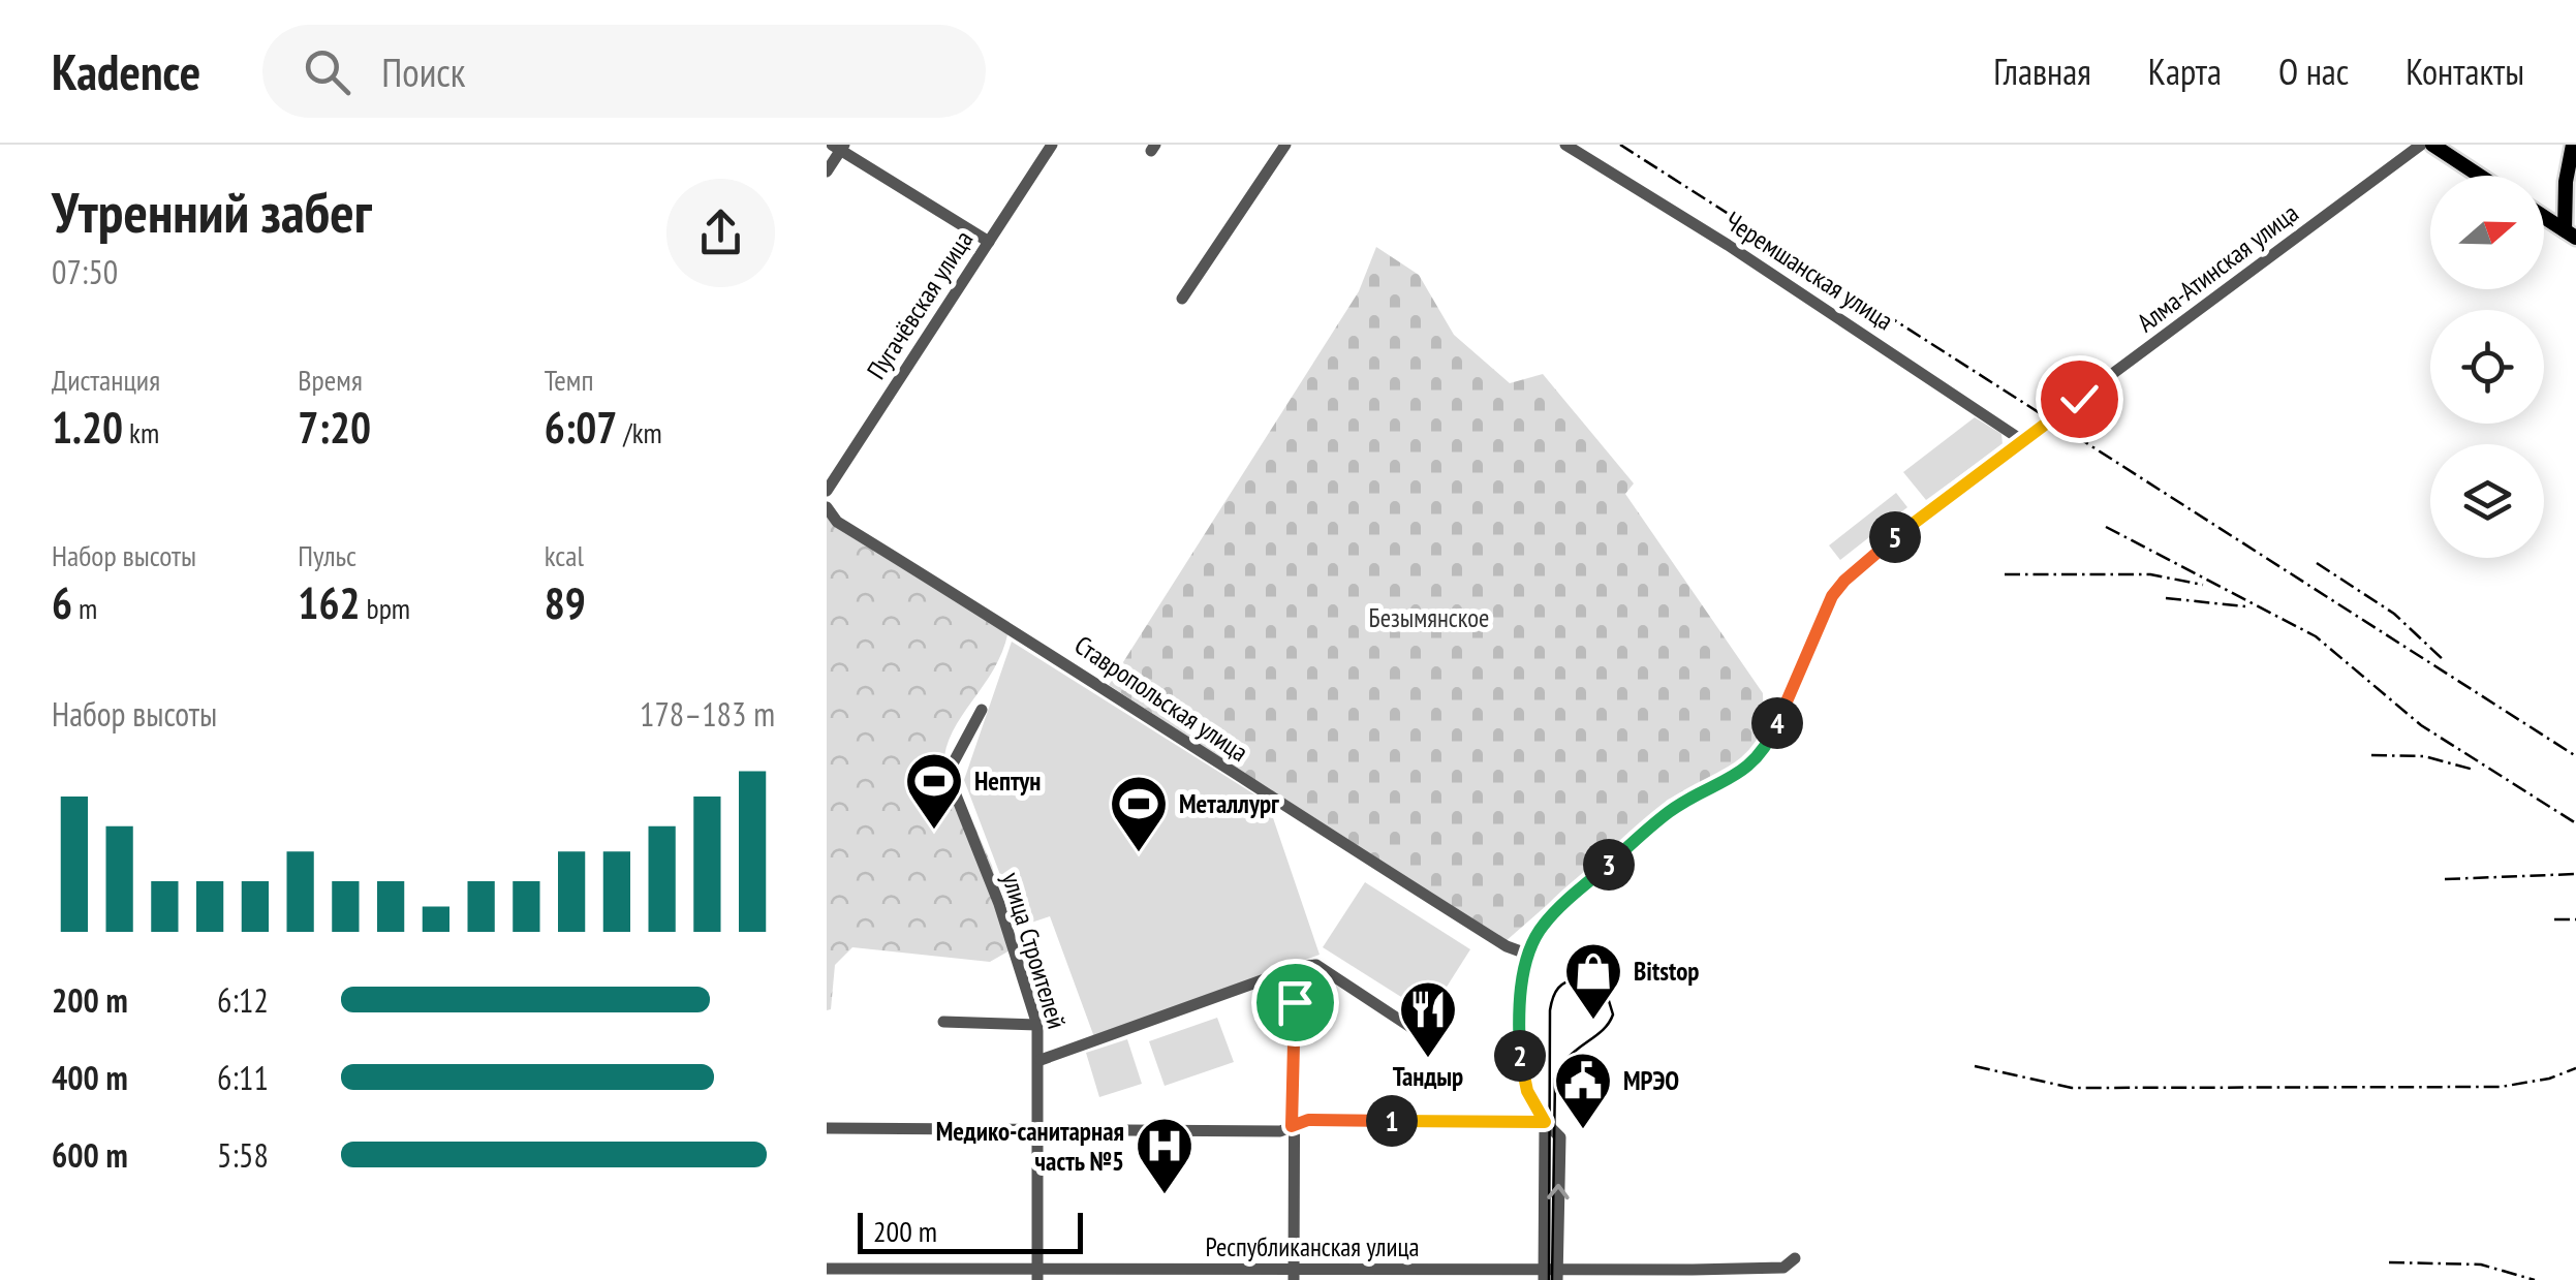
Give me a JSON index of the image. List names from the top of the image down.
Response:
{
  "streets": {
    "street": [
      "Алма-Атинская улица",
      "Черемшанская улица",
      "Пугачёвская улица",
      "Ставропольская улица",
      "улица Строителей",
      "Республиканская улица"
    ]
  },
  "crossings": [
    ["Алма-Атинская улица", "Черемшанская улица"],
    ["Алма-Атинская улица", "Ставропольская улица"],
    ["Алма-Атинская улица", "Республиканская улица"],
    ["улица Строителей", "Республиканская улица"]
  ],
  "parks": ["Безымянское"],
  "places": {
    "sports": ["Нептун", "Металлург"],
    "shop": ["Bitstop"],
    "restaurant": ["Тандыр"],
    "public building": ["МРЭО"],
    "hospital": ["Медико-санитарная часть №5"]
  },
  "scale_bar": "200 m",
  "north": "right",
  "page": {
    "header": "Kadence",
    "search": "Поиск",
    "nav": [
      "Главная",
      "Карта",
      "О нас",
      "Контакты"
    ],
    "heading": ["Утренний забег", "07:50"],
    "stats": [
      ["Дистанция", "1.20 km"],
      ["Время", "7:20"],
      ["Темп", "6:07 /km"],
      ["Набор высоты", "6 m"],
      ["Пульс", "162 bpm"],
      ["kcal", "89"]
    ],
    "pins": [
      "5",
      "4",
      "3",
      "2",
      "1"
    ],
    "chart": ["Набор высоты", "178–183 m"],
    "list": [
      {
        "name": "200 m",
        "note": "6:12"
      },
      {
        "name": "400 m",
        "note": "6:11"
      },
      {
        "name": "600 m",
        "note": "5:58"
      }
    ],
    "scale": "200 m"
  }
}
